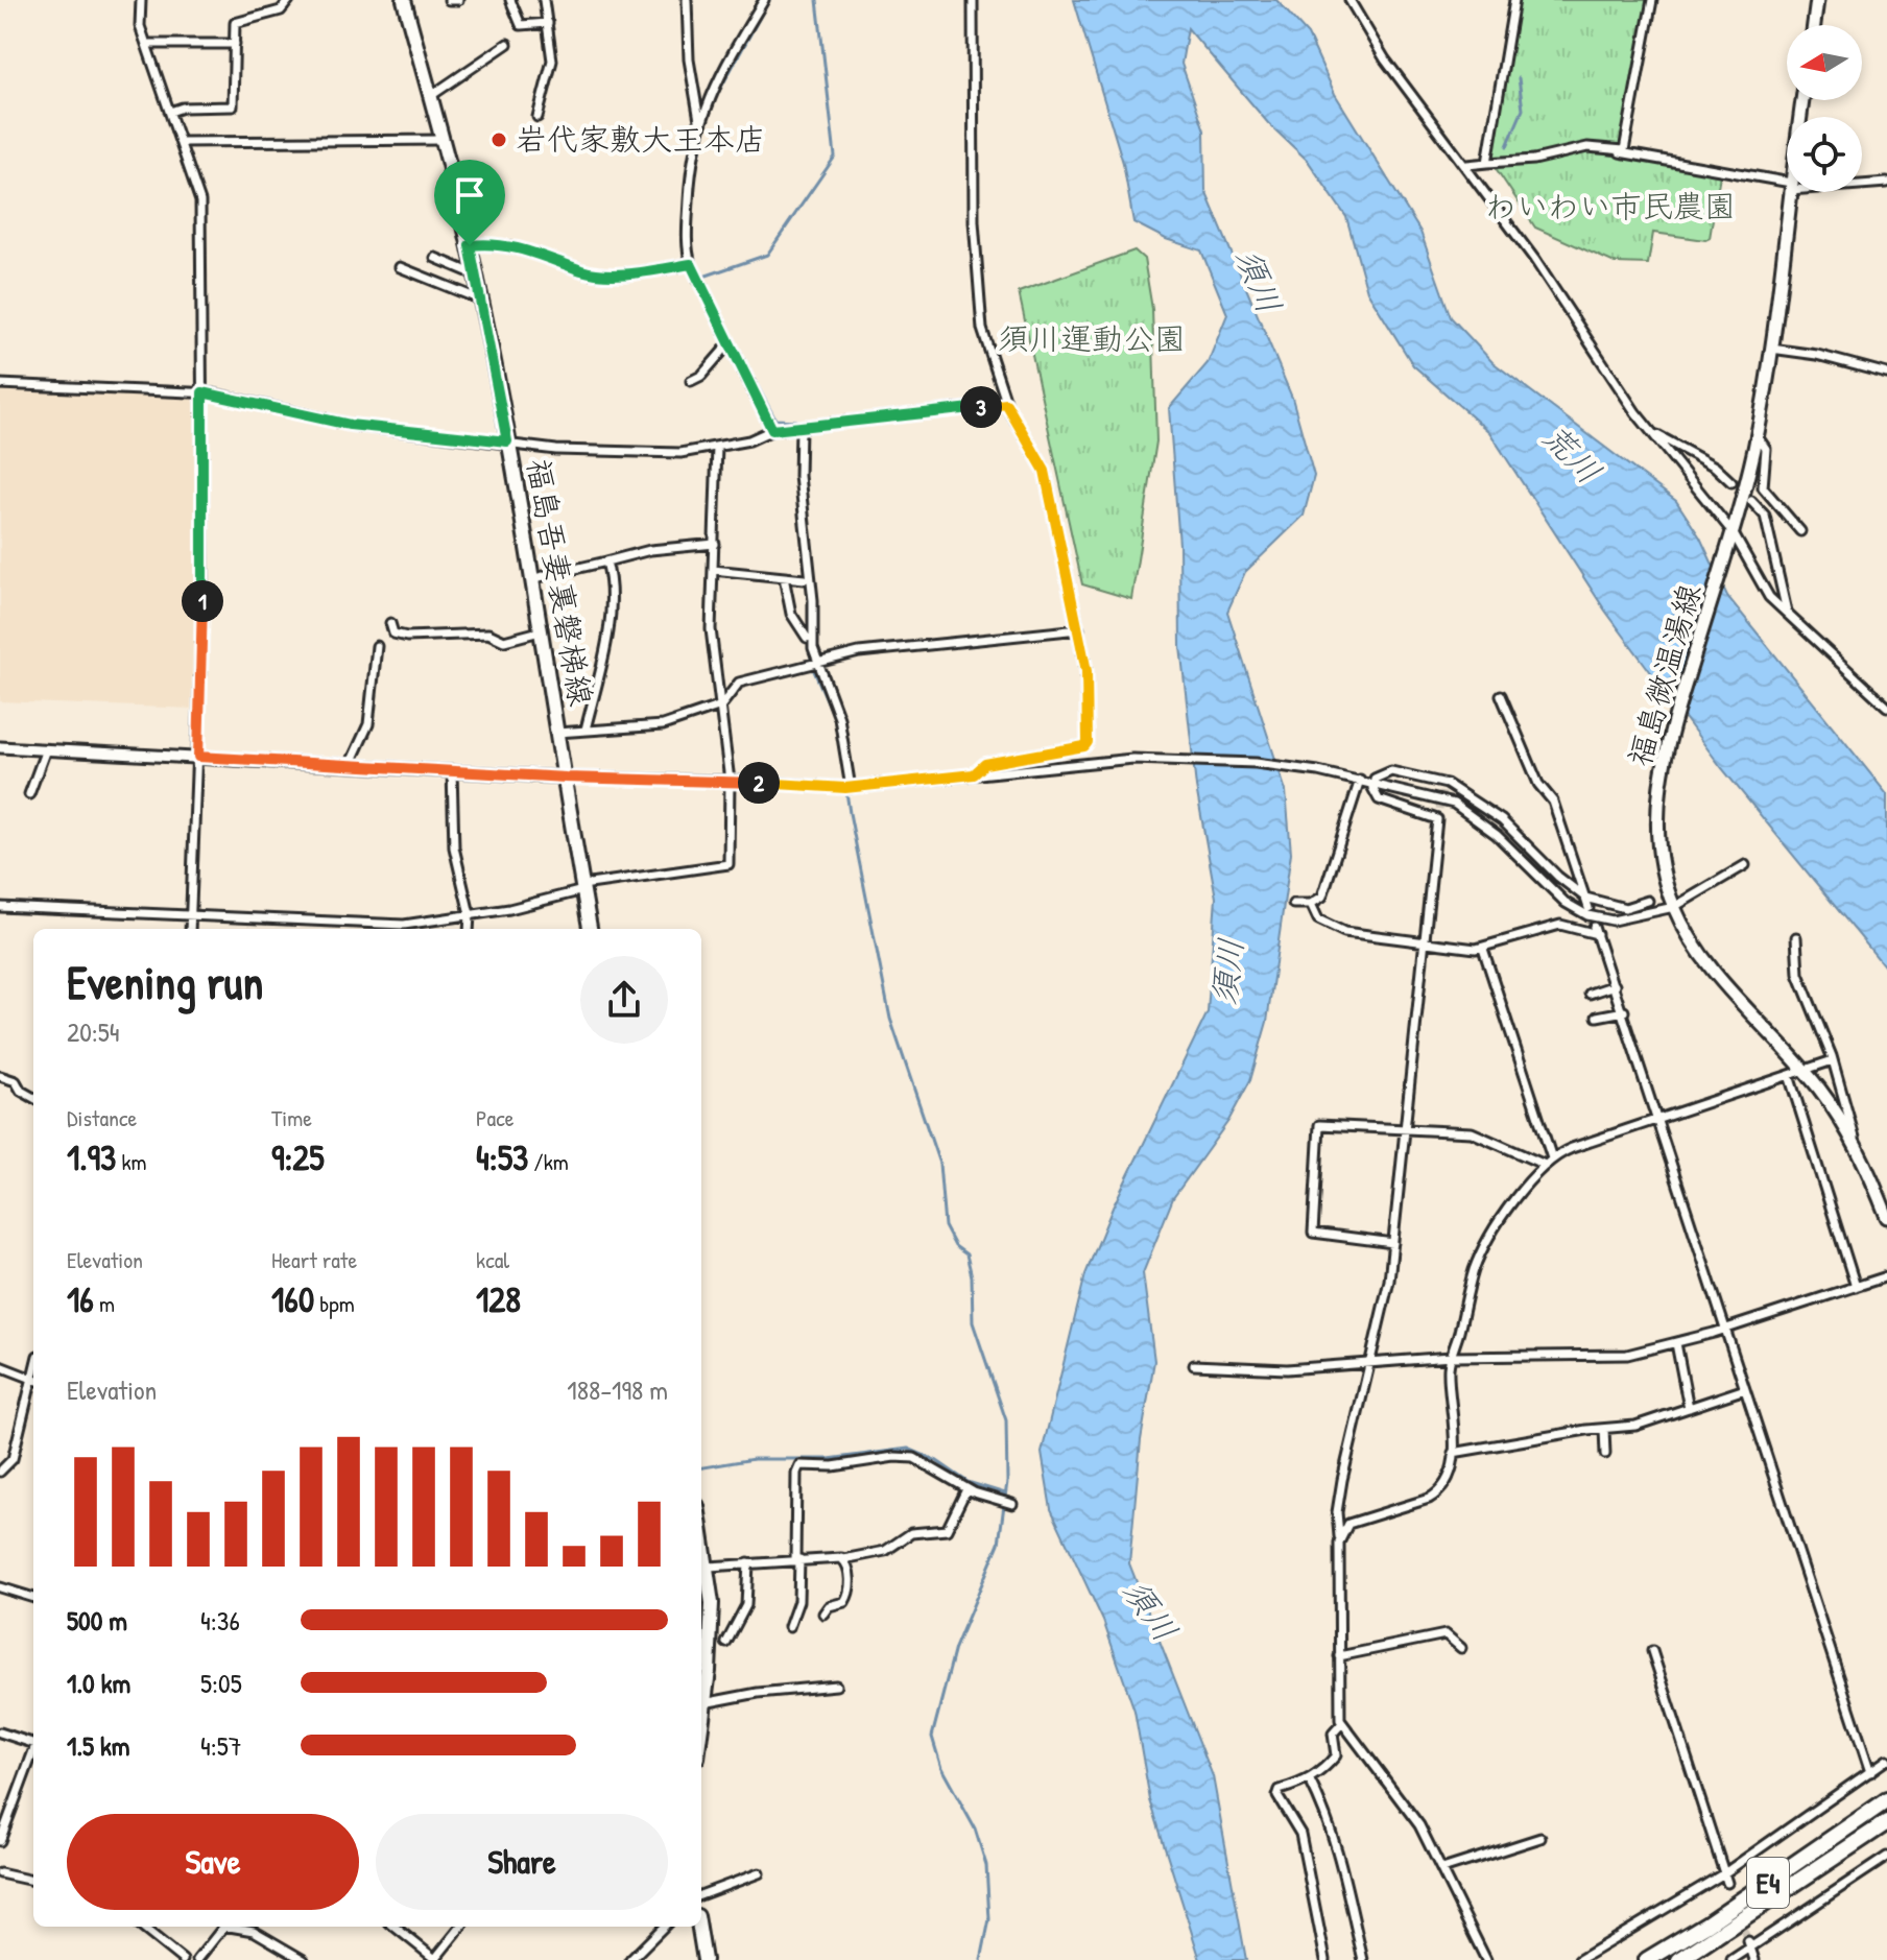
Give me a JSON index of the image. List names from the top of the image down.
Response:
{
  "streets": {
    "highway": ["E4"],
    "main road": ["福島吾妻裏磐梯線", "福島微温湯線"]
  },
  "water": ["須川", "荒川"],
  "parks": ["わいわい市民農園", "須川運動公園"],
  "places": ["岩代家敷大王本店"],
  "north": "left",
  "page": {
    "pins": ["3", "1", "2"],
    "heading": ["Evening run", "20:54"],
    "stats": [
      ["Distance", "1.93 km"],
      ["Time", "9:25"],
      ["Pace", "4:53 /km"],
      ["Elevation", "16 m"],
      ["Heart rate", "160 bpm"],
      ["kcal", "128"]
    ],
    "chart": ["Elevation", "188–198 m"],
    "list": [
      {
        "name": "500 m",
        "note": "4:36"
      },
      {
        "name": "1.0 km",
        "note": "5:05"
      },
      {
        "name": "1.5 km",
        "note": "4:57"
      }
    ],
    "buttons": ["Save", "Share"]
  }
}
